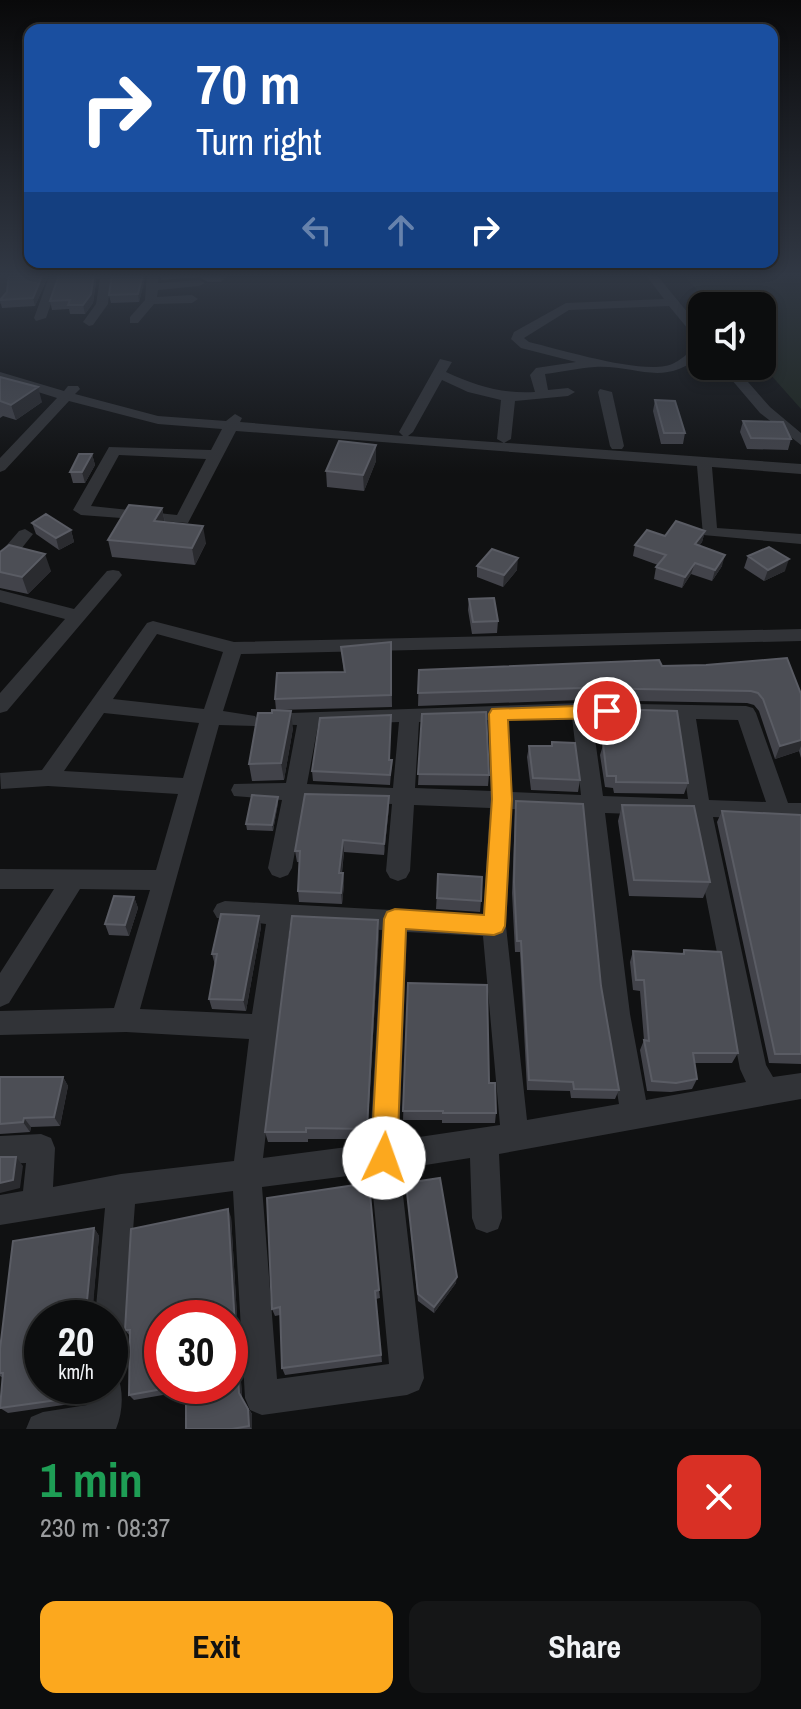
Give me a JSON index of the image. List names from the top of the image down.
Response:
{
  "page": {
    "turn": ["70 m", "Turn right"],
    "speed": "20 km/h",
    "limit": "30",
    "heading": ["1 min", "230 m · 08:37"],
    "buttons": ["Exit", "Share"]
  }
}
